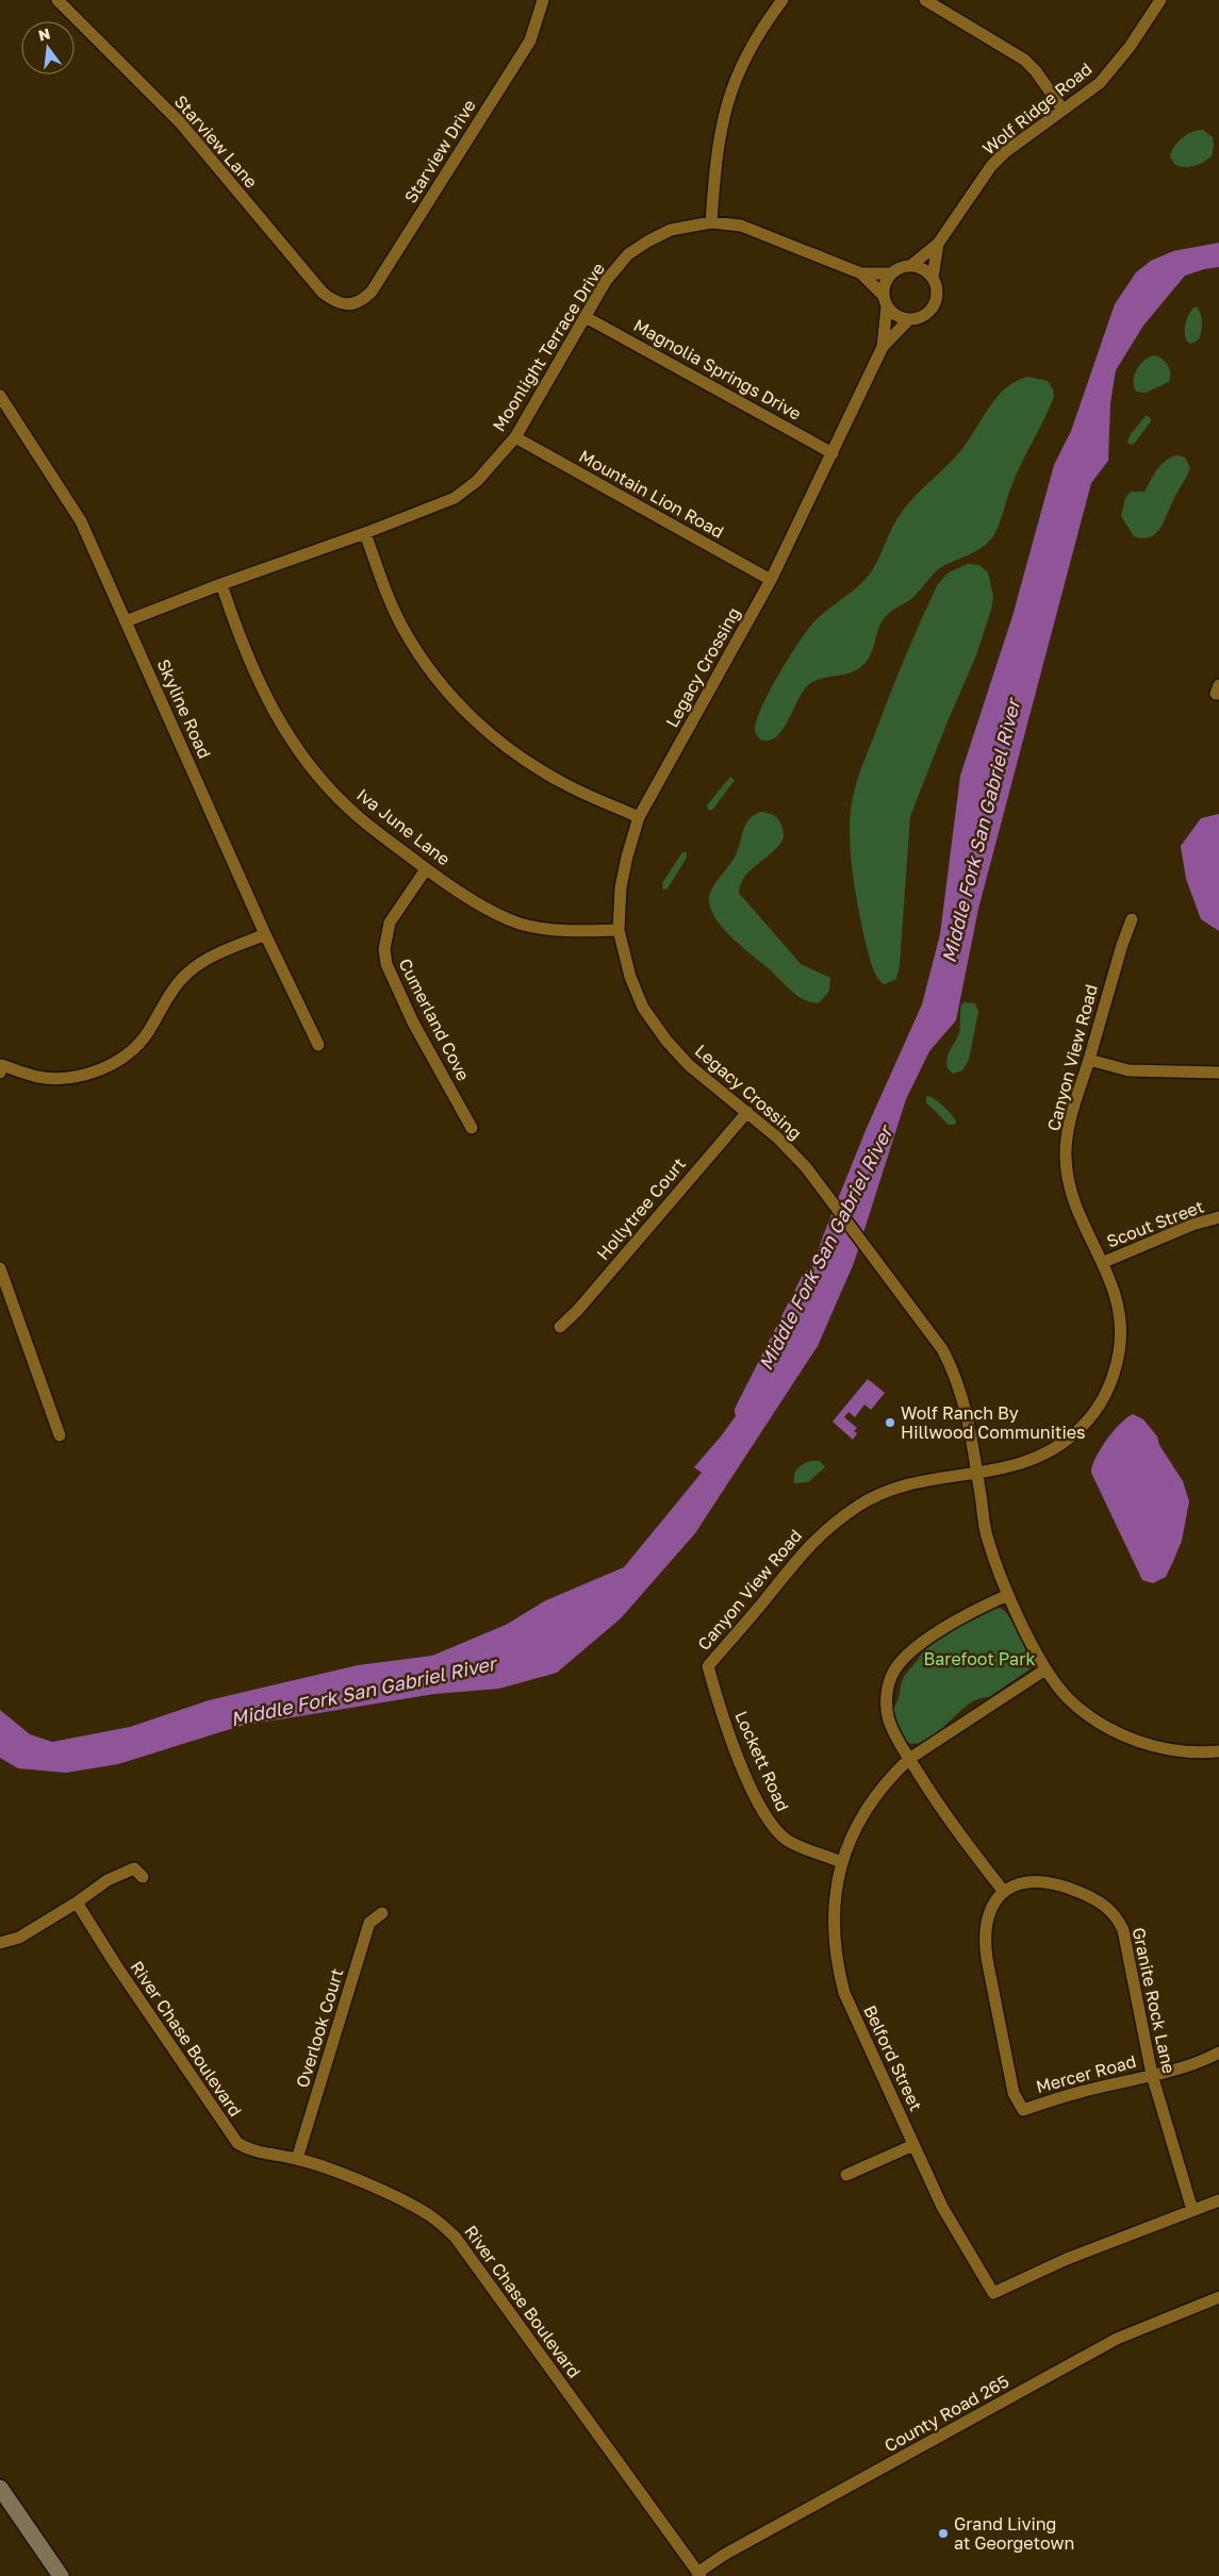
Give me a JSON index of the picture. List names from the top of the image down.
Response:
{
  "streets": {
    "street": [
      "Wolf Ridge Road",
      "Starview Lane",
      "Starview Drive",
      "Moonlight Terrace Drive",
      "Magnolia Springs Drive",
      "Mountain Lion Road",
      "Legacy Crossing",
      "Skyline Road",
      "Iva June Lane",
      "Cumerland Cove",
      "Canyon View Road",
      "Hollytree Court",
      "Scout Street",
      "Lockett Road",
      "Granite Rock Lane",
      "Overlook Court",
      "River Chase Boulevard",
      "Belford Street",
      "Mercer Road",
      "County Road 265"
    ]
  },
  "crossings": [
    ["Wolf Ridge Road", "Moonlight Terrace Drive"],
    ["Wolf Ridge Road", "Legacy Crossing"],
    ["Starview Lane", "Starview Drive"],
    ["Moonlight Terrace Drive", "Magnolia Springs Drive"],
    ["Moonlight Terrace Drive", "Mountain Lion Road"],
    ["Moonlight Terrace Drive", "Legacy Crossing"],
    ["Moonlight Terrace Drive", "Skyline Road"],
    ["Moonlight Terrace Drive", "Iva June Lane"],
    ["Magnolia Springs Drive", "Legacy Crossing"],
    ["Mountain Lion Road", "Legacy Crossing"],
    ["Legacy Crossing", "Iva June Lane"],
    ["Legacy Crossing", "Canyon View Road"],
    ["Legacy Crossing", "Hollytree Court"],
    ["Legacy Crossing", "Belford Street"],
    ["Iva June Lane", "Cumerland Cove"],
    ["Canyon View Road", "Scout Street"],
    ["Canyon View Road", "Lockett Road"],
    ["Lockett Road", "Belford Street"],
    ["Granite Rock Lane", "Belford Street"],
    ["Granite Rock Lane", "Mercer Road"],
    ["Overlook Court", "River Chase Boulevard"],
    ["River Chase Boulevard", "County Road 265"]
  ],
  "water": ["Middle Fork San Gabriel River"],
  "parks": ["Barefoot Park"],
  "places": ["Wolf Ranch By Hillwood Communities", "Grand Living at Georgetown"],
  "north": "top"
}
